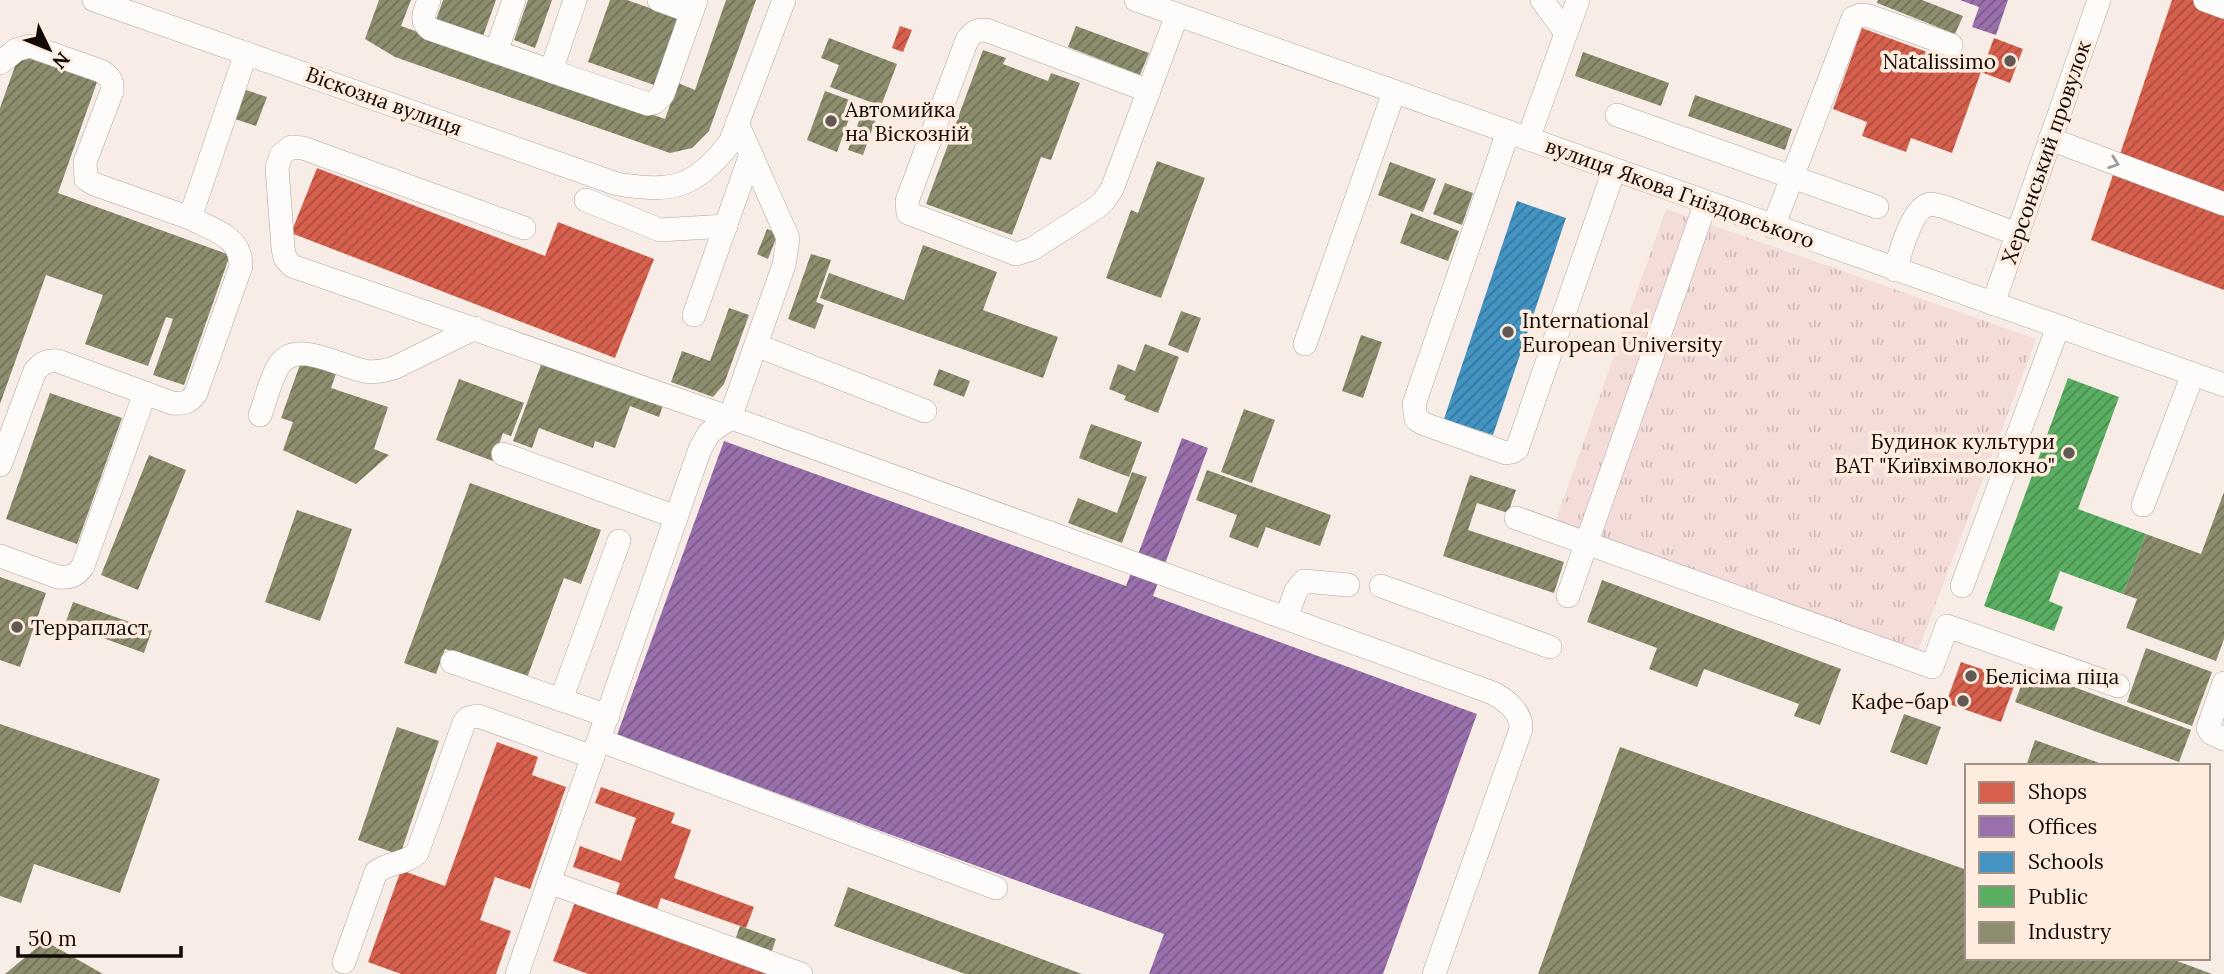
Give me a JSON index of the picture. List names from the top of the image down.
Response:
{
  "streets": {
    "street": ["Віскозна вулиця", "Херсонський провулок", "вулиця Якова Гніздовського"]
  },
  "crossings": [
    ["Херсонський провулок", "вулиця Якова Гніздовського"]
  ],
  "places": [
    "Natalissimo",
    "Автомийка на Віскозній",
    "International European University",
    "Будинок культури ВАТ \"Київхімволокно\"",
    "Террапласт",
    "Белісіма піца",
    "Кафе-бар"
  ],
  "legend": [
    "Shops",
    "Offices",
    "Schools",
    "Public",
    "Industry"
  ],
  "scale_bar": "50 m",
  "north": "bottom right"
}
